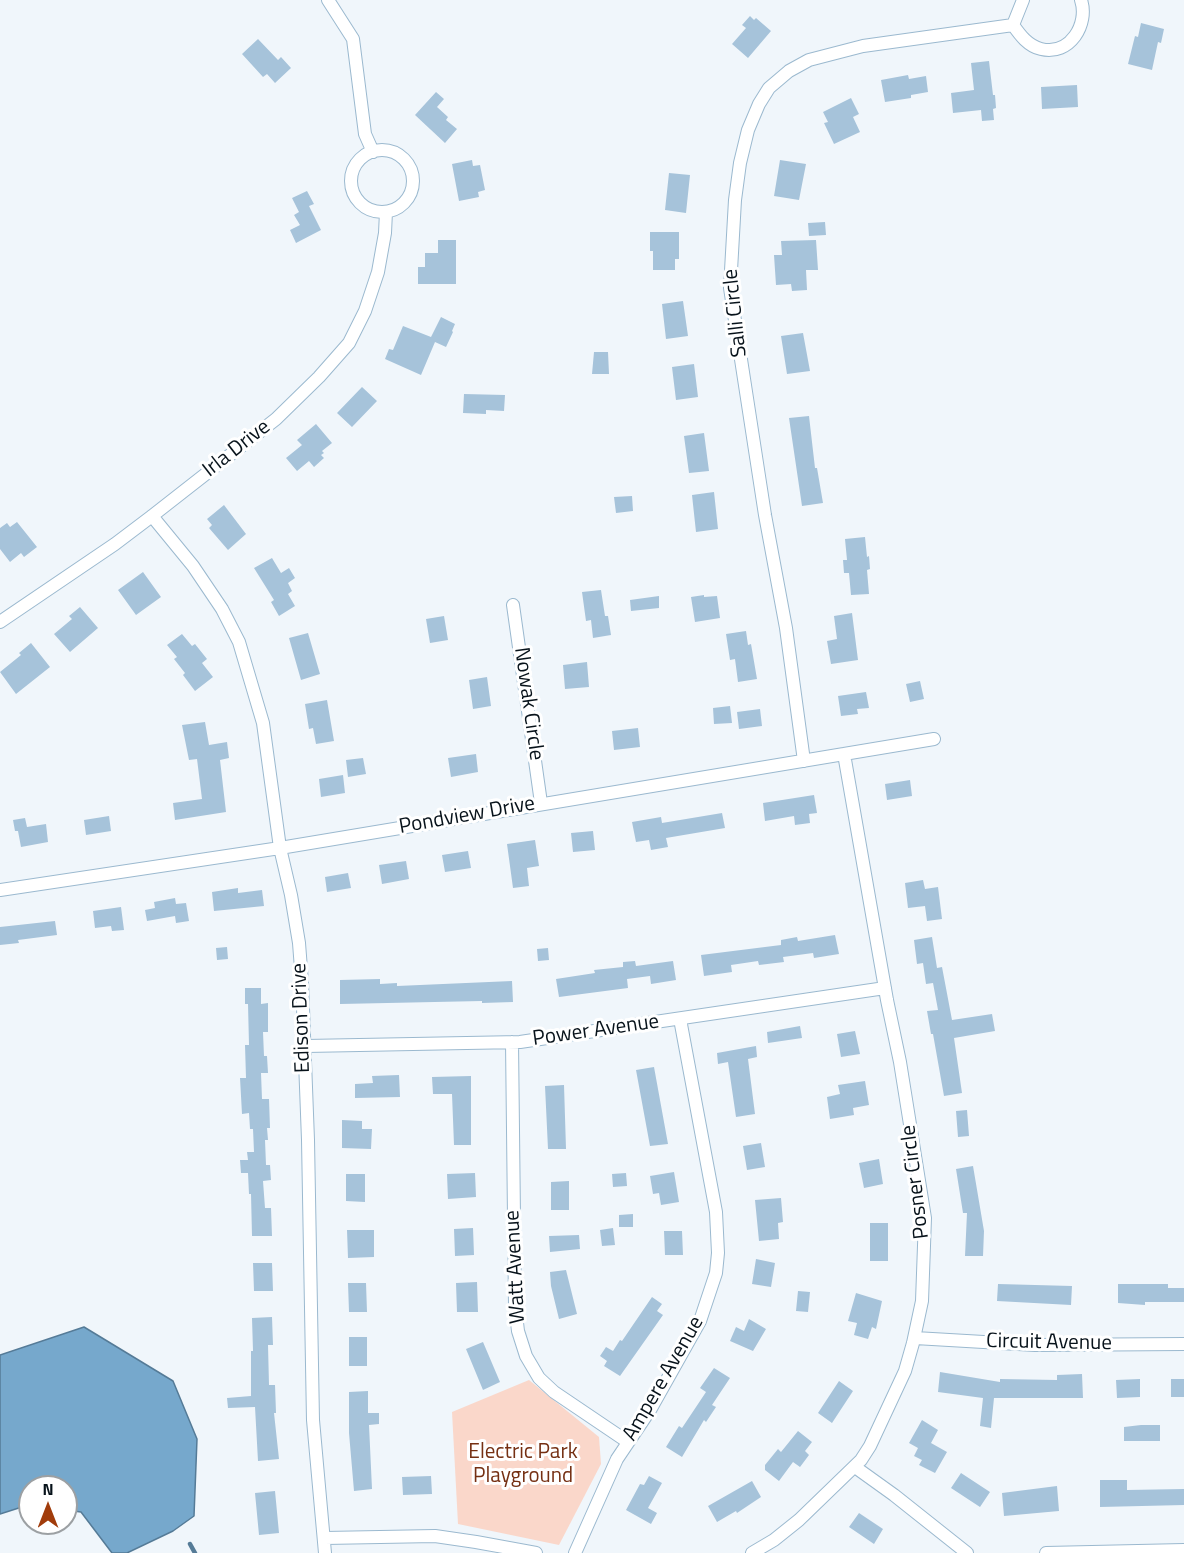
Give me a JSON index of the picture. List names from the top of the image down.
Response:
{
  "streets": {
    "street": [
      "Salli Circle",
      "Irla Drive",
      "Nowak Circle",
      "Pondview Drive",
      "Edison Drive",
      "Power Avenue",
      "Posner Circle",
      "Watt Avenue",
      "Circuit Avenue",
      "Ampere Avenue"
    ]
  },
  "crossings": [
    ["Salli Circle", "Pondview Drive"],
    ["Irla Drive", "Edison Drive"],
    ["Nowak Circle", "Pondview Drive"],
    ["Pondview Drive", "Edison Drive"],
    ["Pondview Drive", "Posner Circle"],
    ["Edison Drive", "Power Avenue"],
    ["Power Avenue", "Posner Circle"],
    ["Power Avenue", "Watt Avenue"],
    ["Power Avenue", "Ampere Avenue"],
    ["Posner Circle", "Circuit Avenue"],
    ["Watt Avenue", "Ampere Avenue"]
  ],
  "parks": ["Electric Park Playground"],
  "north": "top"
}
